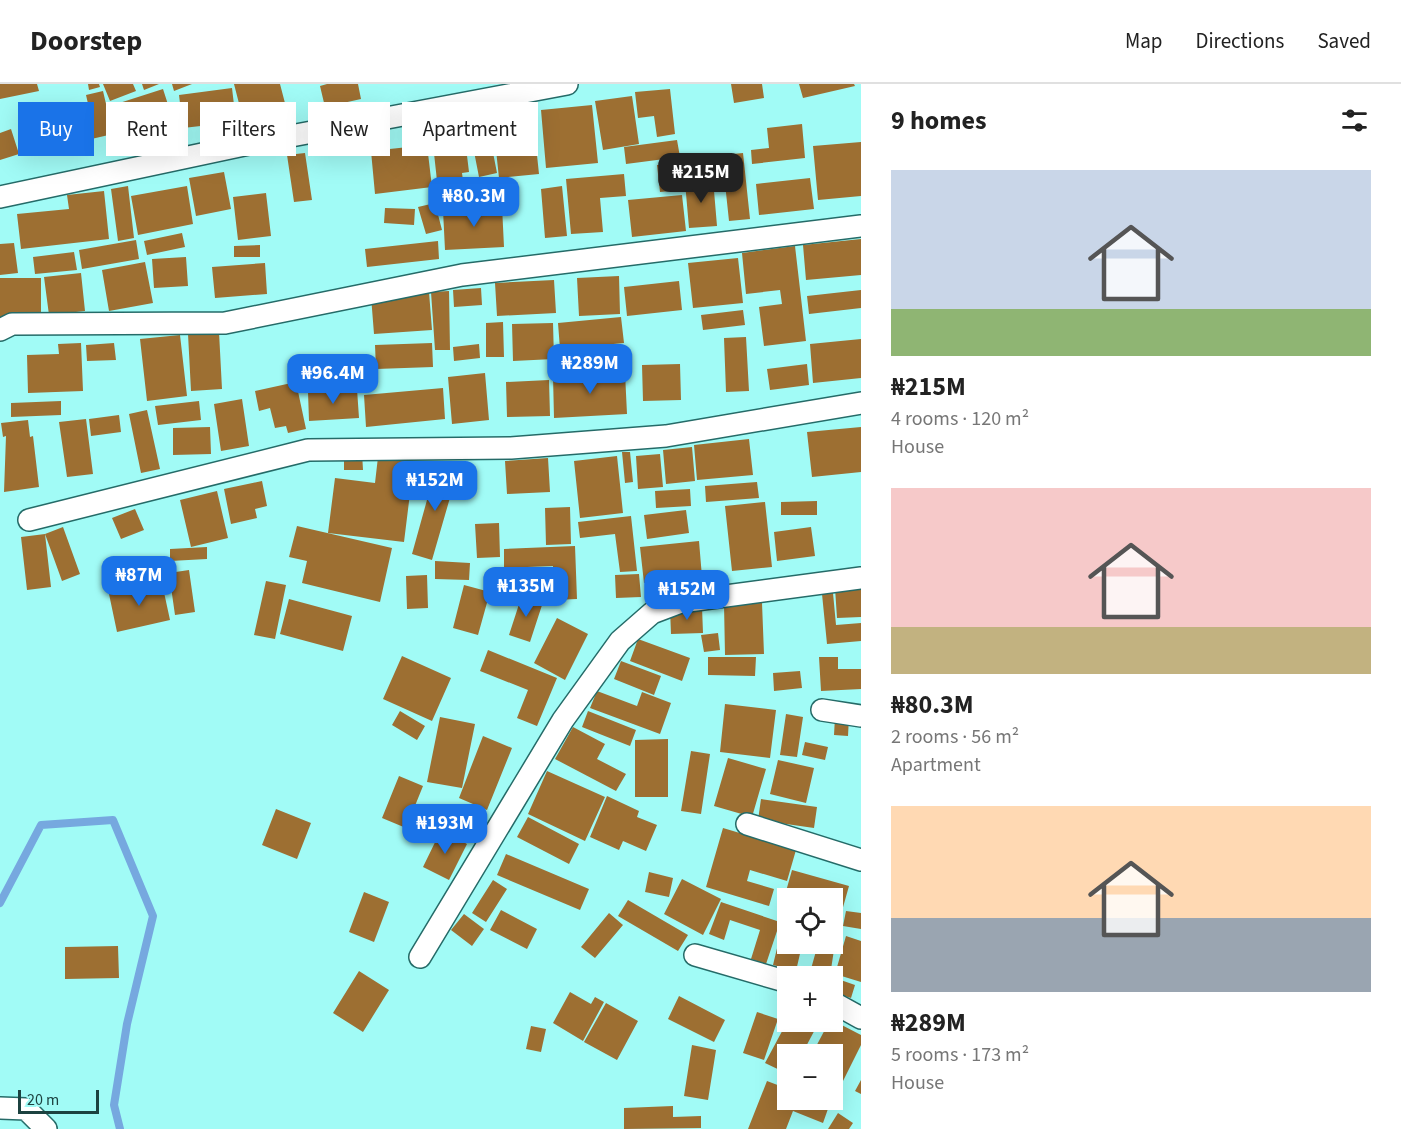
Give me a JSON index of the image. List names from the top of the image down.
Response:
{
  "scale_bar": "20 m",
  "page": {
    "header": "Doorstep",
    "nav": ["Map", "Directions", "Saved"],
    "heading": "9 homes",
    "chip": [
      "Buy",
      "Rent",
      "Filters",
      "New",
      "Apartment"
    ],
    "price": [
      "₦215M",
      "₦80.3M",
      "₦289M",
      "₦96.4M",
      "₦152M",
      "₦87M",
      "₦135M",
      "₦152M",
      "₦193M"
    ],
    "list": [
      {
        "name": "₦215M",
        "note": "4 rooms · 120 m² · House"
      },
      {
        "name": "₦80.3M",
        "note": "2 rooms · 56 m² · Apartment"
      },
      {
        "name": "₦289M",
        "note": "5 rooms · 173 m² · House"
      }
    ],
    "map_buttons": ["+", "−"],
    "scale": "20 m"
  }
}
